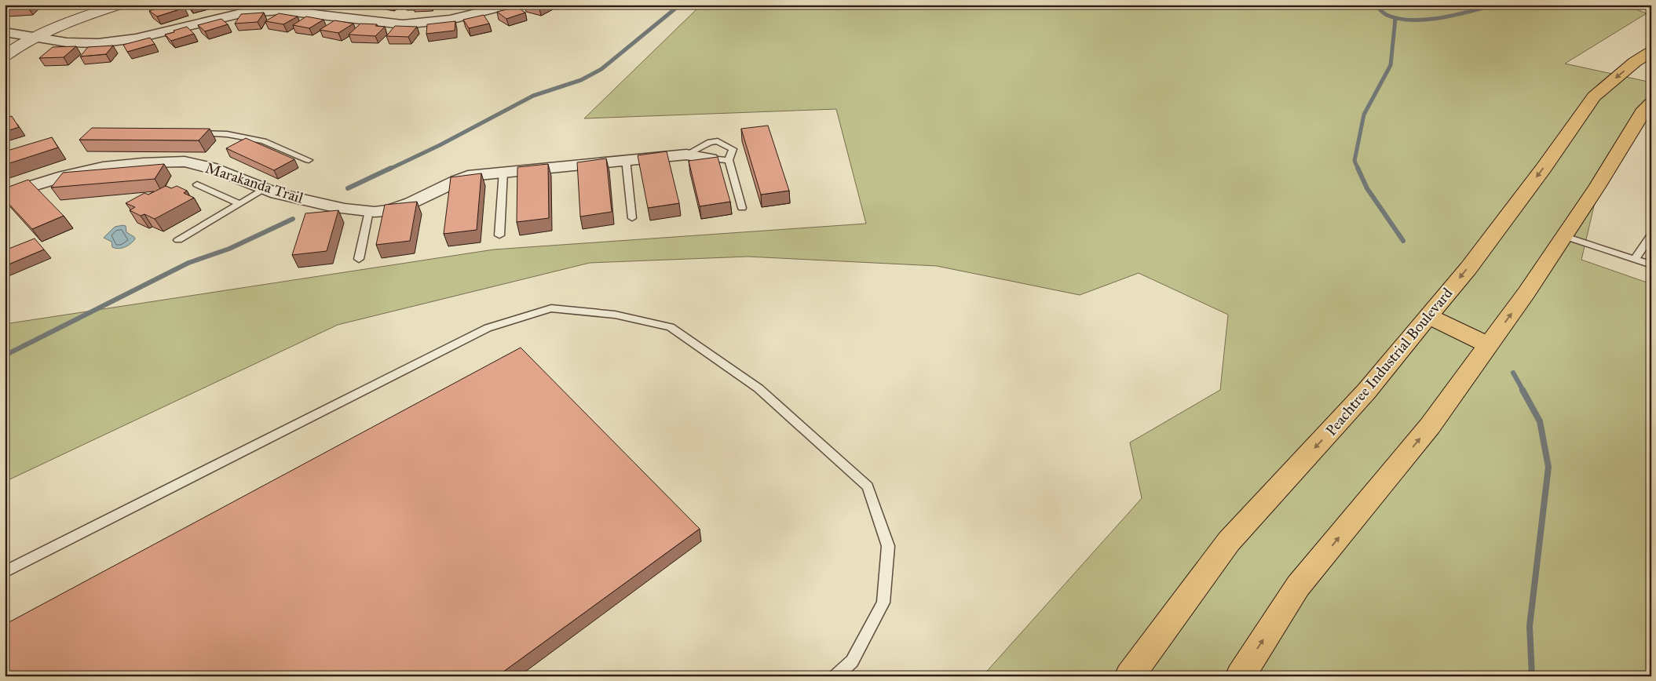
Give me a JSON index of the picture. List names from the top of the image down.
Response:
{
  "streets": {
    "main road": ["Peachtree Industrial Boulevard"],
    "street": ["Marakanda Trail"]
  }
}
